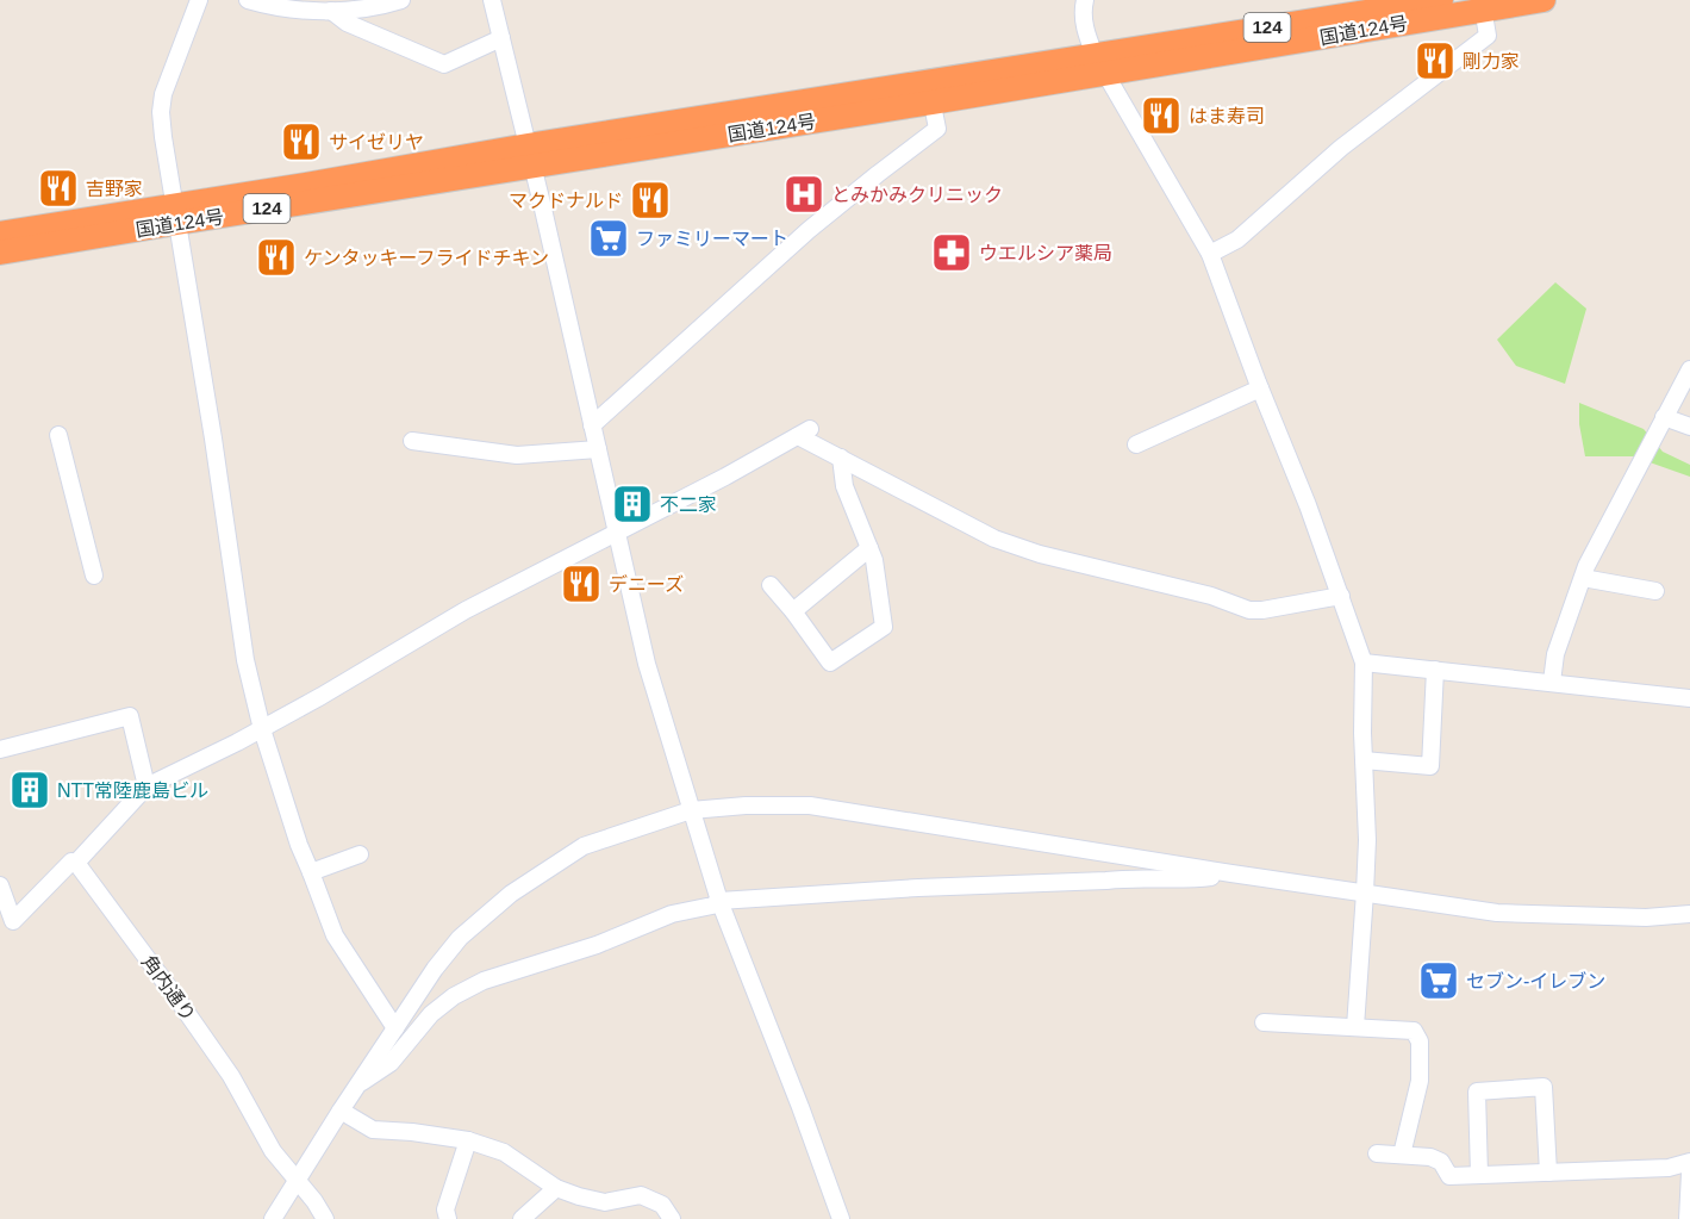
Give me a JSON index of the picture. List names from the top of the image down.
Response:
{
  "streets": {
    "highway": ["124", "国道124号"],
    "street": ["角内通り"]
  },
  "places": {
    "restaurant": [
      "剛力家",
      "はま寿司",
      "サイゼリヤ",
      "吉野家",
      "マクドナルド",
      "ケンタッキーフライドチキン",
      "デニーズ"
    ],
    "hospital": ["とみかみクリニック"],
    "supermarket": ["ファミリーマート", "セブン-イレブン"],
    "pharmacy": ["ウエルシア薬局"],
    "building": ["不二家", "NTT常陸鹿島ビル"]
  }
}
